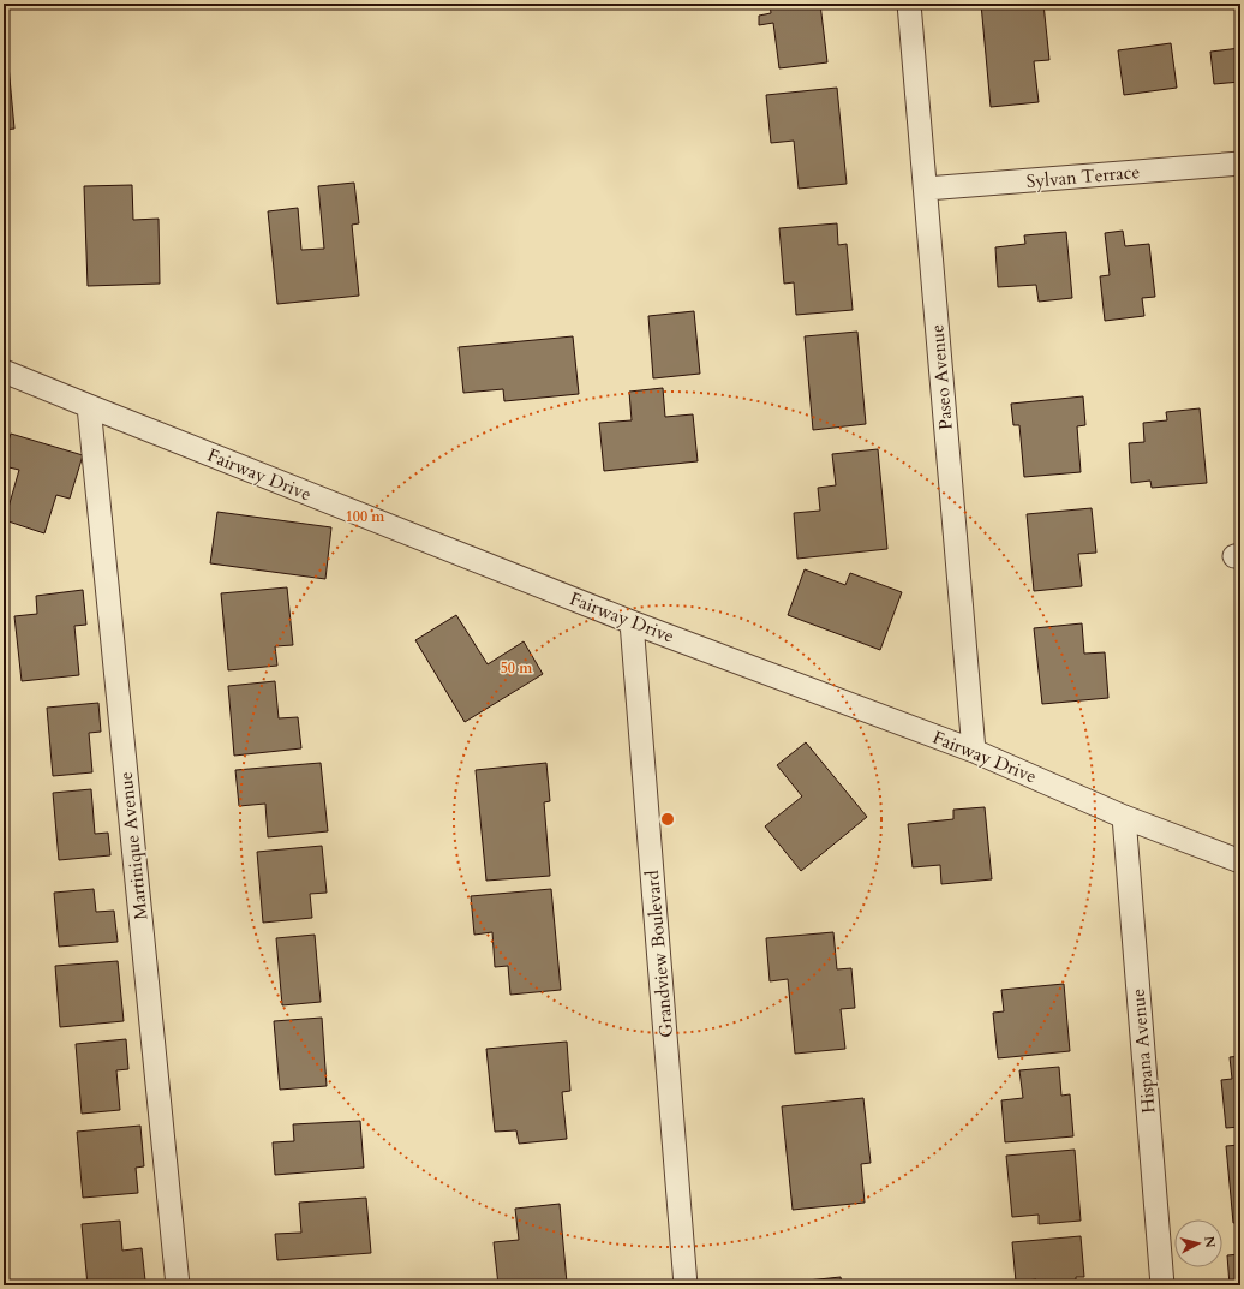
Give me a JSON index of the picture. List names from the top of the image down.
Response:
{
  "streets": {
    "street": [
      "Sylvan Terrace",
      "Paseo Avenue",
      "Fairway Drive",
      "Martinique Avenue",
      "Grandview Boulevard",
      "Hispana Avenue"
    ]
  },
  "crossings": [
    ["Sylvan Terrace", "Paseo Avenue"],
    ["Paseo Avenue", "Fairway Drive"],
    ["Fairway Drive", "Martinique Avenue"],
    ["Fairway Drive", "Grandview Boulevard"],
    ["Fairway Drive", "Hispana Avenue"]
  ],
  "north": "right",
  "rings": ["100 m", "50 m"]
}
